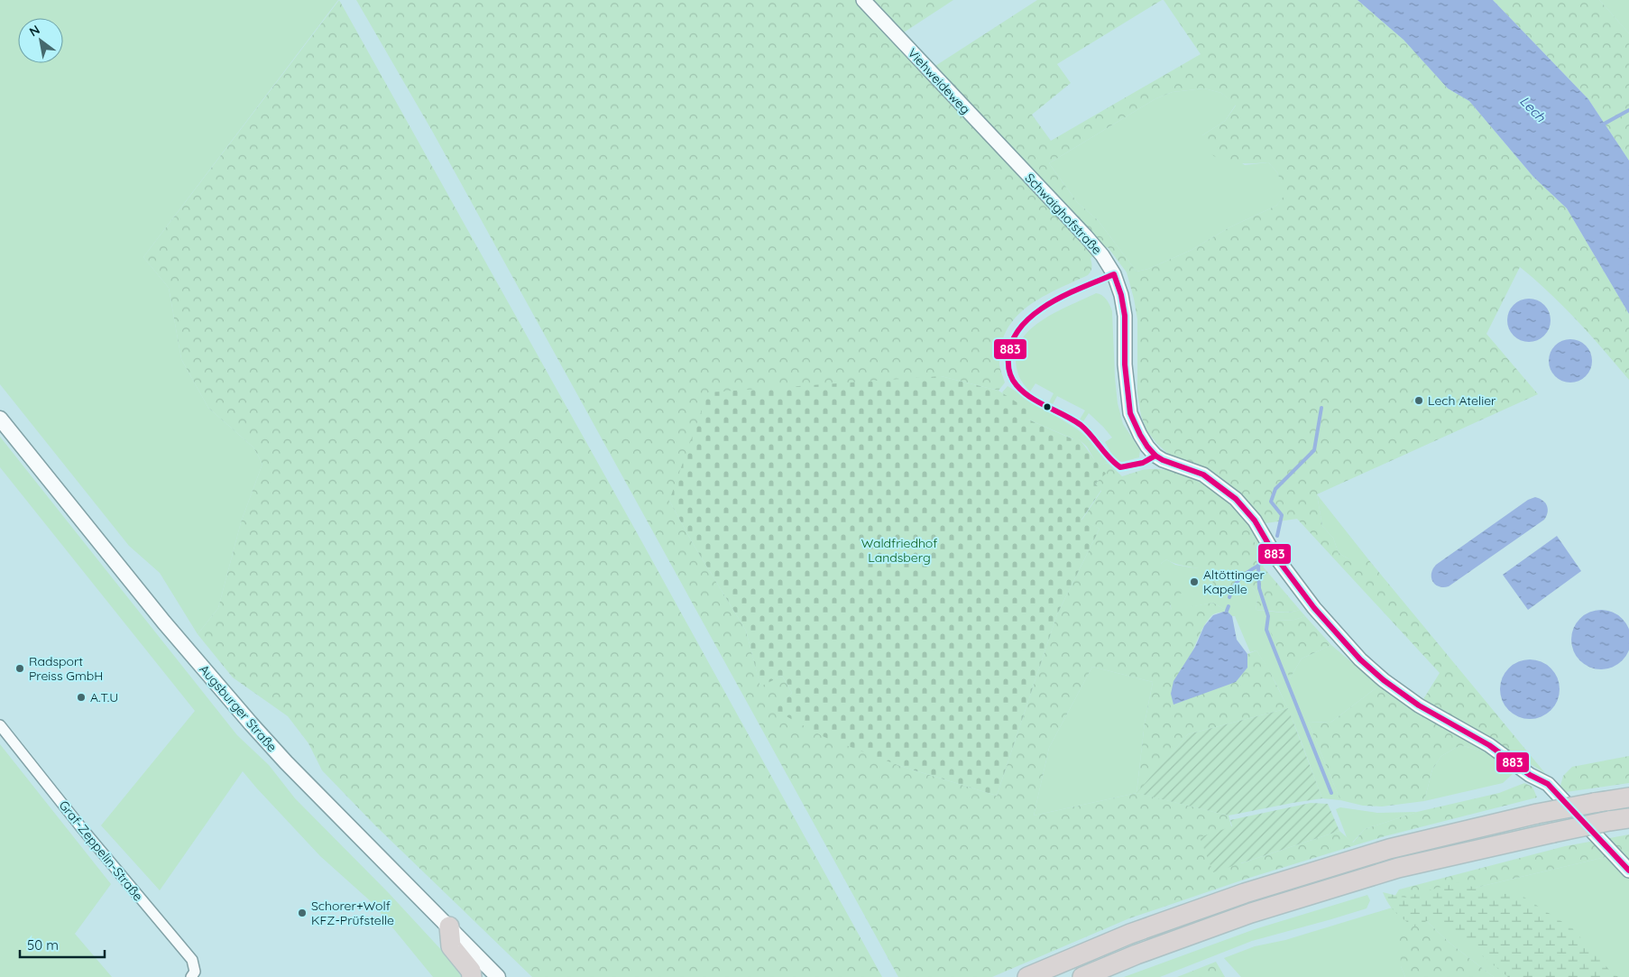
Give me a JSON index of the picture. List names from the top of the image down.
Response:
{
  "streets": {
    "main road": ["Augsburger Straße"],
    "street": ["Viehweideweg", "Schwaighofstraße", "Graf-Zeppelin-Straße"]
  },
  "crossings": [
    ["Viehweideweg", "Schwaighofstraße"]
  ],
  "water": ["Lech"],
  "parks": ["Waldfriedhof Landsberg"],
  "places": [
    "Lech Atelier",
    "Altöttinger Kapelle",
    "Radsport Preiss GmbH",
    "A.T.U",
    "Schorer+Wolf KFZ-Prüfstelle"
  ],
  "lines": ["transit line 883"],
  "scale_bar": "50 m",
  "north": "top left"
}
